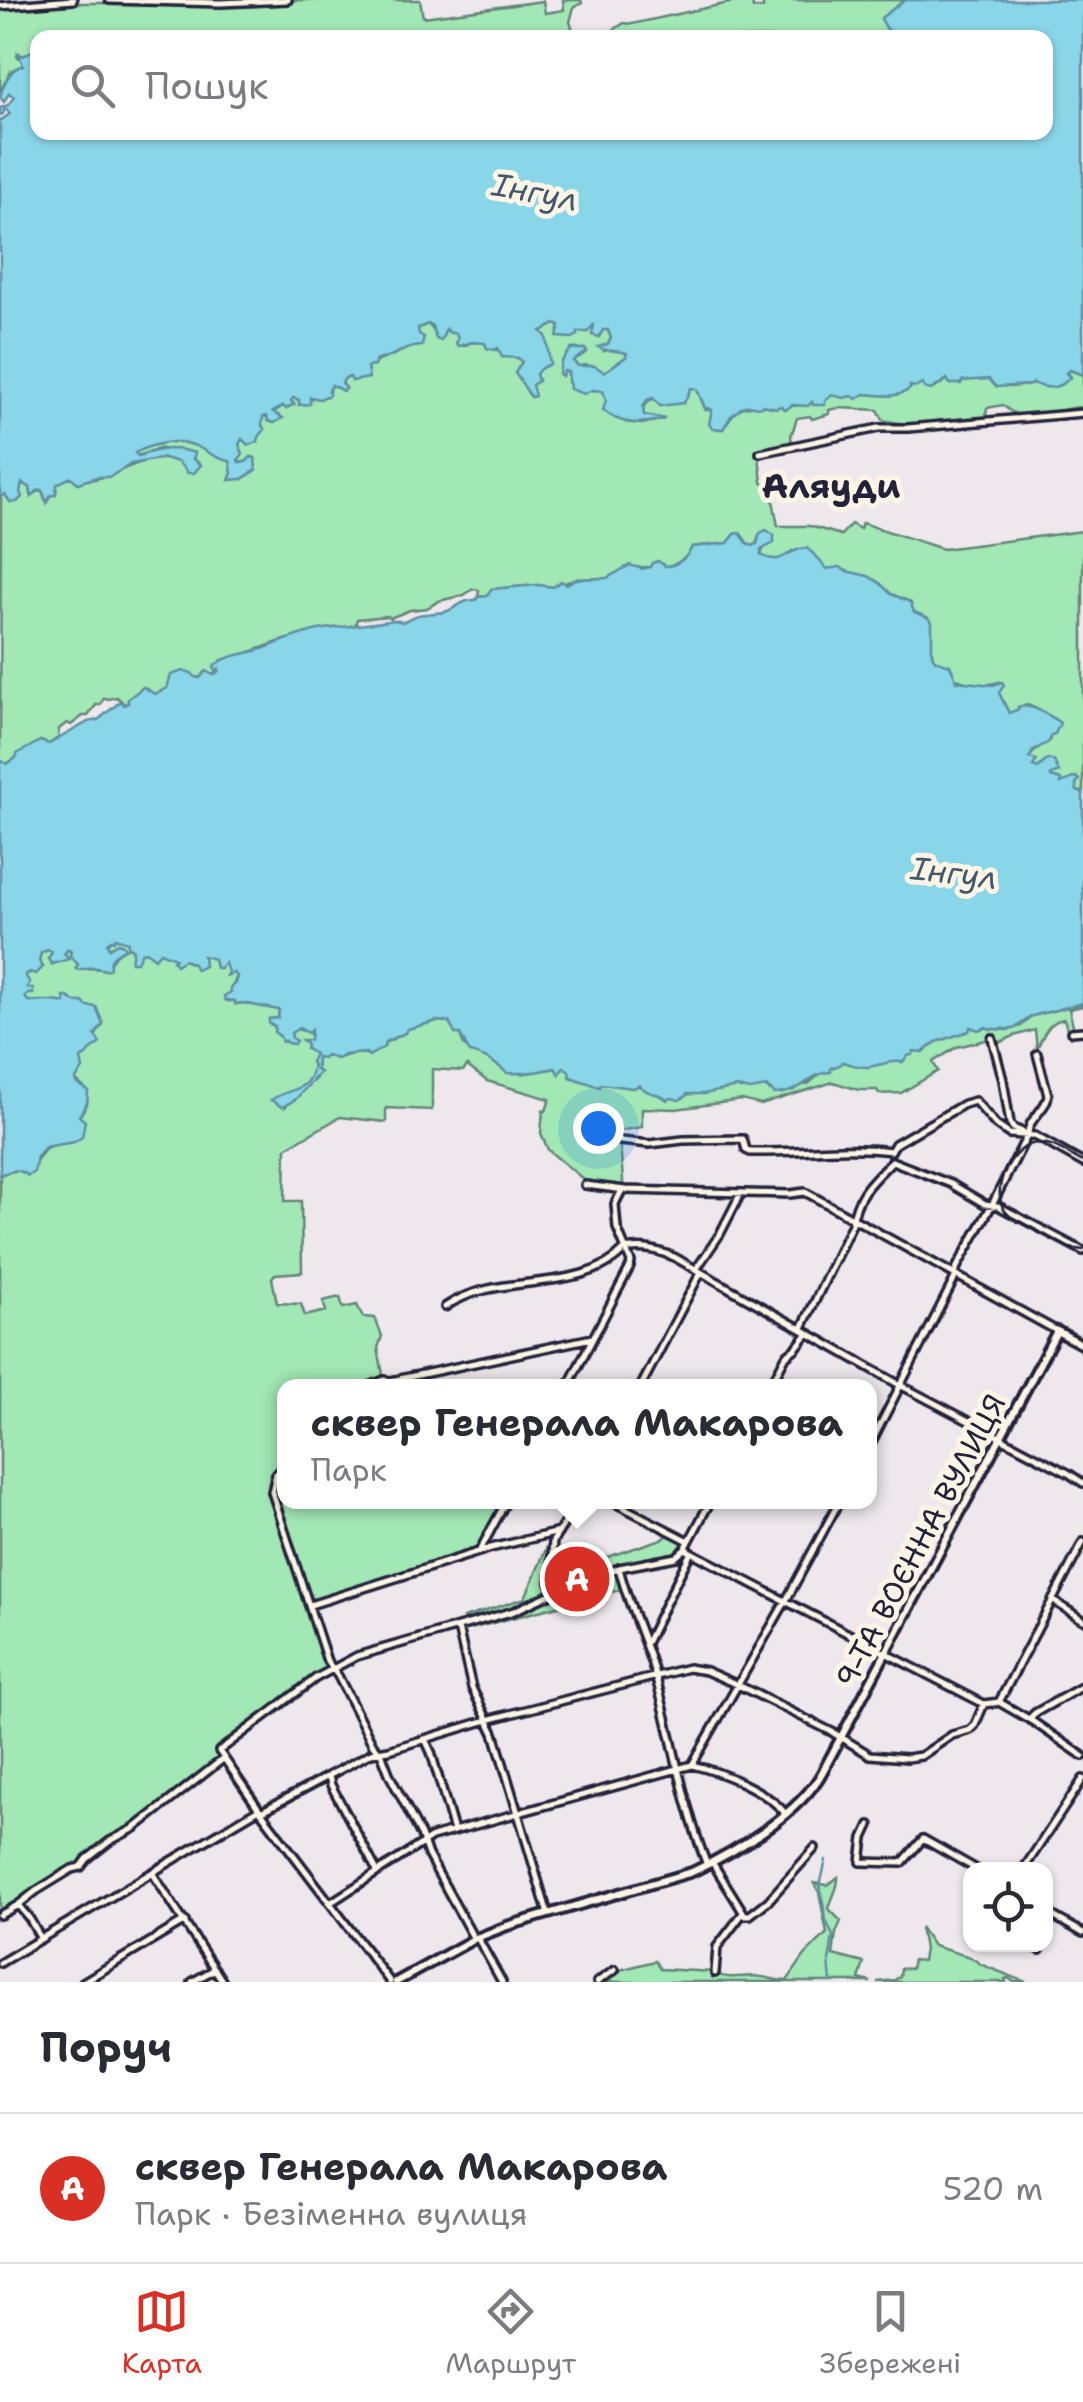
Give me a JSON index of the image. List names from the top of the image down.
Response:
{
  "streets": {
    "street": ["9-ТА ВОЄННА ВУЛИЦЯ"]
  },
  "districts": ["Аляуди"],
  "water": ["Інгул"],
  "page": {
    "search": "Пошук",
    "popup": ["сквер Генерала Макарова", "Парк"],
    "pins": "A",
    "heading": "Поруч",
    "list": [
      {
        "mark": "A",
        "name": "сквер Генерала Макарова",
        "note": "Парк · Безіменна вулиця",
        "value": "520 m"
      }
    ],
    "nav": ["Карта", "Маршрут", "Збережені"]
  }
}
